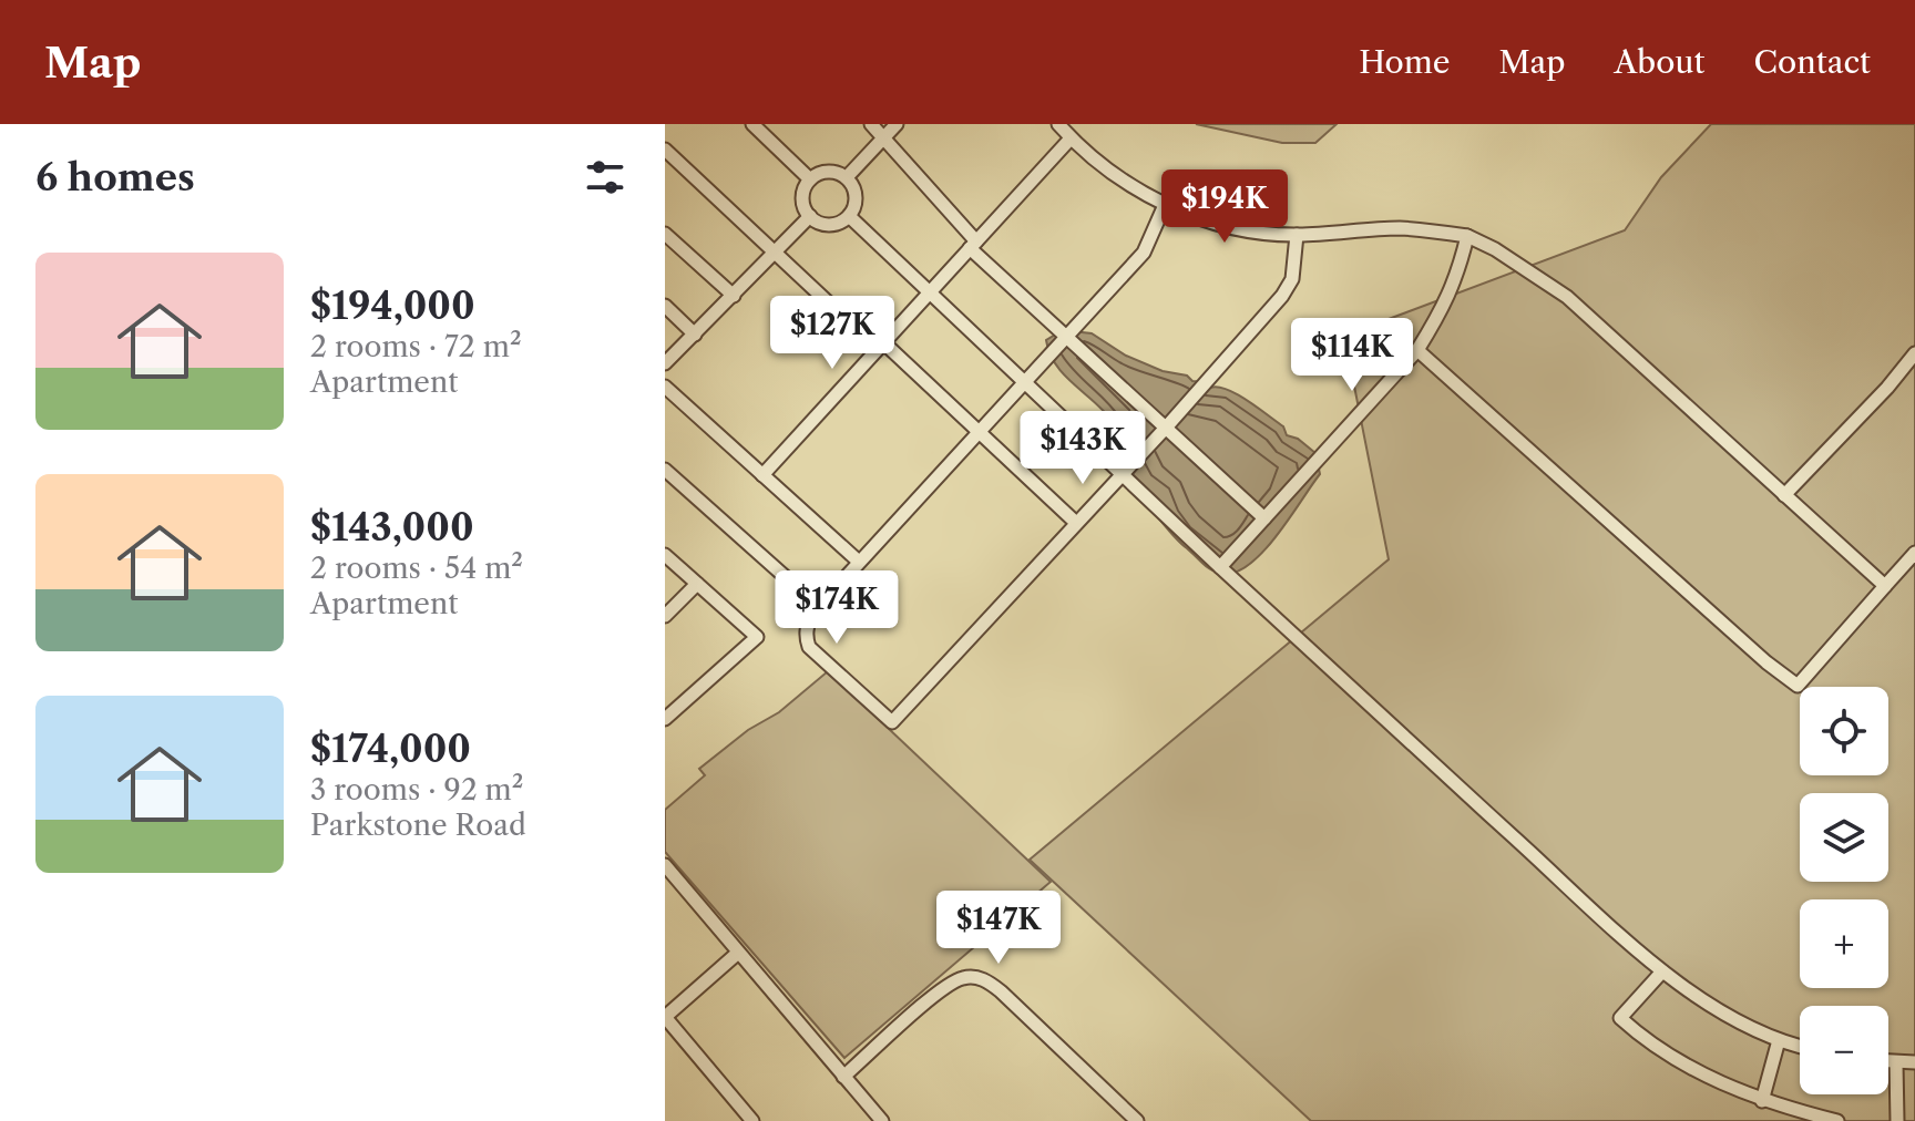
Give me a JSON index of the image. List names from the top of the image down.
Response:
{
  "page": {
    "header": "Map",
    "nav": [
      "Home",
      "Map",
      "About",
      "Contact"
    ],
    "heading": "6 homes",
    "price": [
      "$194K",
      "$127K",
      "$114K",
      "$143K",
      "$174K",
      "$147K"
    ],
    "list": [
      {
        "name": "$194,000",
        "note": "2 rooms · 72 m² · Apartment"
      },
      {
        "name": "$143,000",
        "note": "2 rooms · 54 m² · Apartment"
      },
      {
        "name": "$174,000",
        "note": "3 rooms · 92 m² · Parkstone Road"
      }
    ],
    "map_buttons": ["+", "−"]
  }
}
